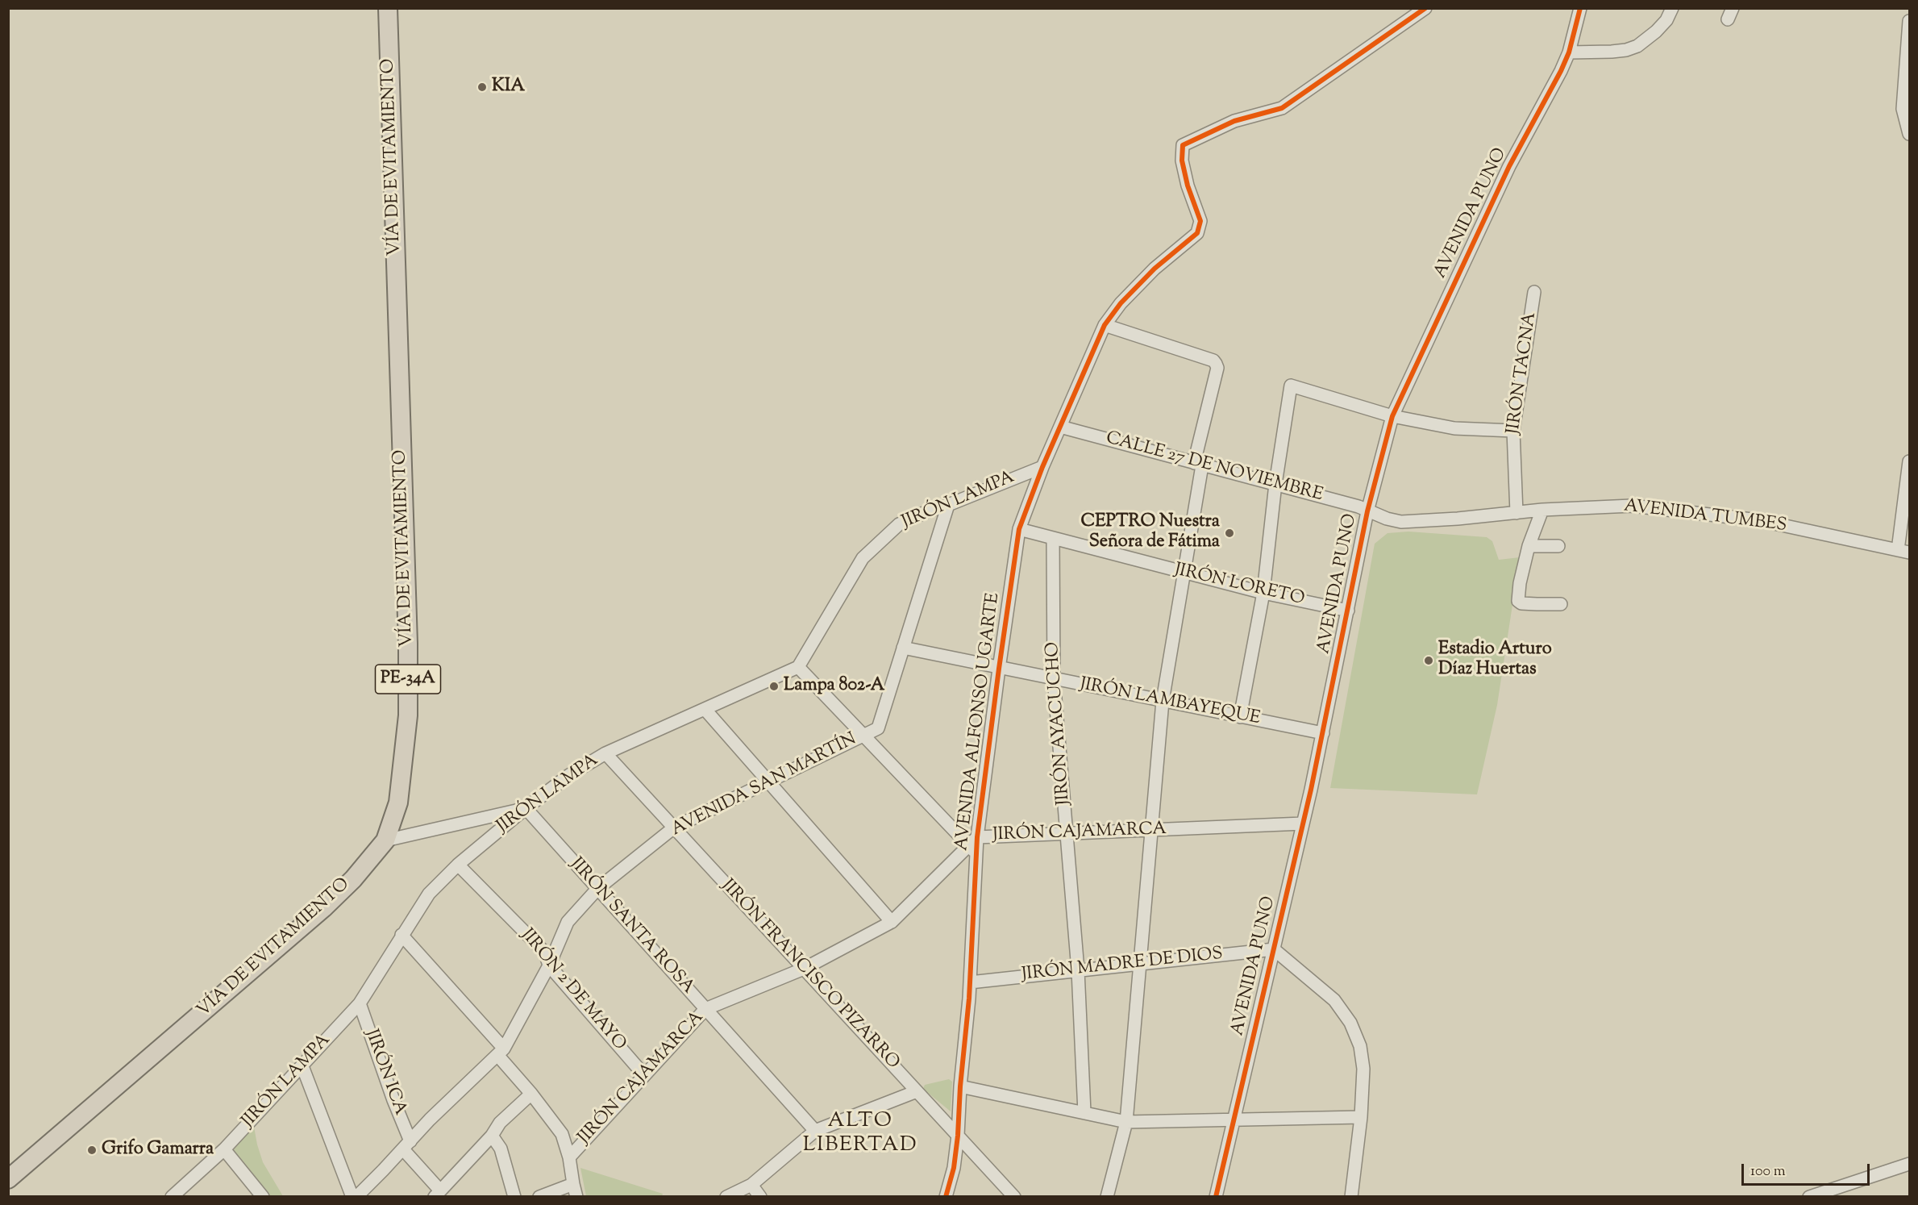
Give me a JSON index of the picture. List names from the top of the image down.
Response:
{
  "streets": {
    "highway": ["VÍA DE EVITAMIENTO", "PE-34A"],
    "street": [
      "AVENIDA PUNO",
      "JIRÓN TACNA",
      "CALLE 27 DE NOVIEMBRE",
      "JIRÓN LAMPA",
      "AVENIDA TUMBES",
      "JIRÓN LORETO",
      "JIRÓN LAMBAYEQUE",
      "AVENIDA ALFONSO UGARTE",
      "JIRÓN AYACUCHO",
      "AVENIDA SAN MARTÍN",
      "JIRÓN CAJAMARCA",
      "JIRÓN SANTA ROSA",
      "JIRÓN MADRE DE DIOS",
      "JIRÓN FRANCISCO PIZARRO",
      "JIRÓN 2 DE MAYO",
      "JIRÓN ICA"
    ]
  },
  "crossings": [
    ["AVENIDA PUNO", "CALLE 27 DE NOVIEMBRE"],
    ["AVENIDA PUNO", "AVENIDA TUMBES"],
    ["AVENIDA PUNO", "JIRÓN LORETO"],
    ["AVENIDA PUNO", "JIRÓN LAMBAYEQUE"],
    ["AVENIDA PUNO", "JIRÓN CAJAMARCA"],
    ["AVENIDA PUNO", "JIRÓN MADRE DE DIOS"],
    ["JIRÓN TACNA", "AVENIDA TUMBES"],
    ["CALLE 27 DE NOVIEMBRE", "AVENIDA TUMBES"],
    ["CALLE 27 DE NOVIEMBRE", "AVENIDA ALFONSO UGARTE"],
    ["JIRÓN LAMPA", "AVENIDA ALFONSO UGARTE"],
    ["JIRÓN LAMPA", "AVENIDA SAN MARTÍN"],
    ["JIRÓN LAMPA", "JIRÓN SANTA ROSA"],
    ["JIRÓN LAMPA", "JIRÓN FRANCISCO PIZARRO"],
    ["JIRÓN LAMPA", "JIRÓN 2 DE MAYO"],
    ["JIRÓN LAMPA", "JIRÓN ICA"],
    ["JIRÓN LORETO", "AVENIDA ALFONSO UGARTE"],
    ["JIRÓN LORETO", "JIRÓN AYACUCHO"],
    ["JIRÓN LAMBAYEQUE", "AVENIDA ALFONSO UGARTE"],
    ["JIRÓN LAMBAYEQUE", "JIRÓN AYACUCHO"],
    ["JIRÓN LAMBAYEQUE", "AVENIDA SAN MARTÍN"],
    ["AVENIDA ALFONSO UGARTE", "JIRÓN CAJAMARCA"],
    ["AVENIDA ALFONSO UGARTE", "JIRÓN MADRE DE DIOS"],
    ["AVENIDA ALFONSO UGARTE", "JIRÓN FRANCISCO PIZARRO"],
    ["JIRÓN AYACUCHO", "JIRÓN CAJAMARCA"],
    ["JIRÓN AYACUCHO", "JIRÓN MADRE DE DIOS"],
    ["AVENIDA SAN MARTÍN", "JIRÓN SANTA ROSA"],
    ["AVENIDA SAN MARTÍN", "JIRÓN FRANCISCO PIZARRO"],
    ["AVENIDA SAN MARTÍN", "JIRÓN 2 DE MAYO"],
    ["AVENIDA SAN MARTÍN", "JIRÓN ICA"],
    ["JIRÓN CAJAMARCA", "JIRÓN SANTA ROSA"],
    ["JIRÓN CAJAMARCA", "JIRÓN FRANCISCO PIZARRO"],
    ["JIRÓN CAJAMARCA", "JIRÓN 2 DE MAYO"]
  ],
  "districts": ["ALTO LIBERTAD"],
  "places": [
    "KIA",
    "CEPTRO Nuestra Señora de Fátima",
    "Estadio Arturo Díaz Huertas",
    "Lampa 802-A",
    "Grifo Gamarra"
  ],
  "scale_bar": "100 m"
}
